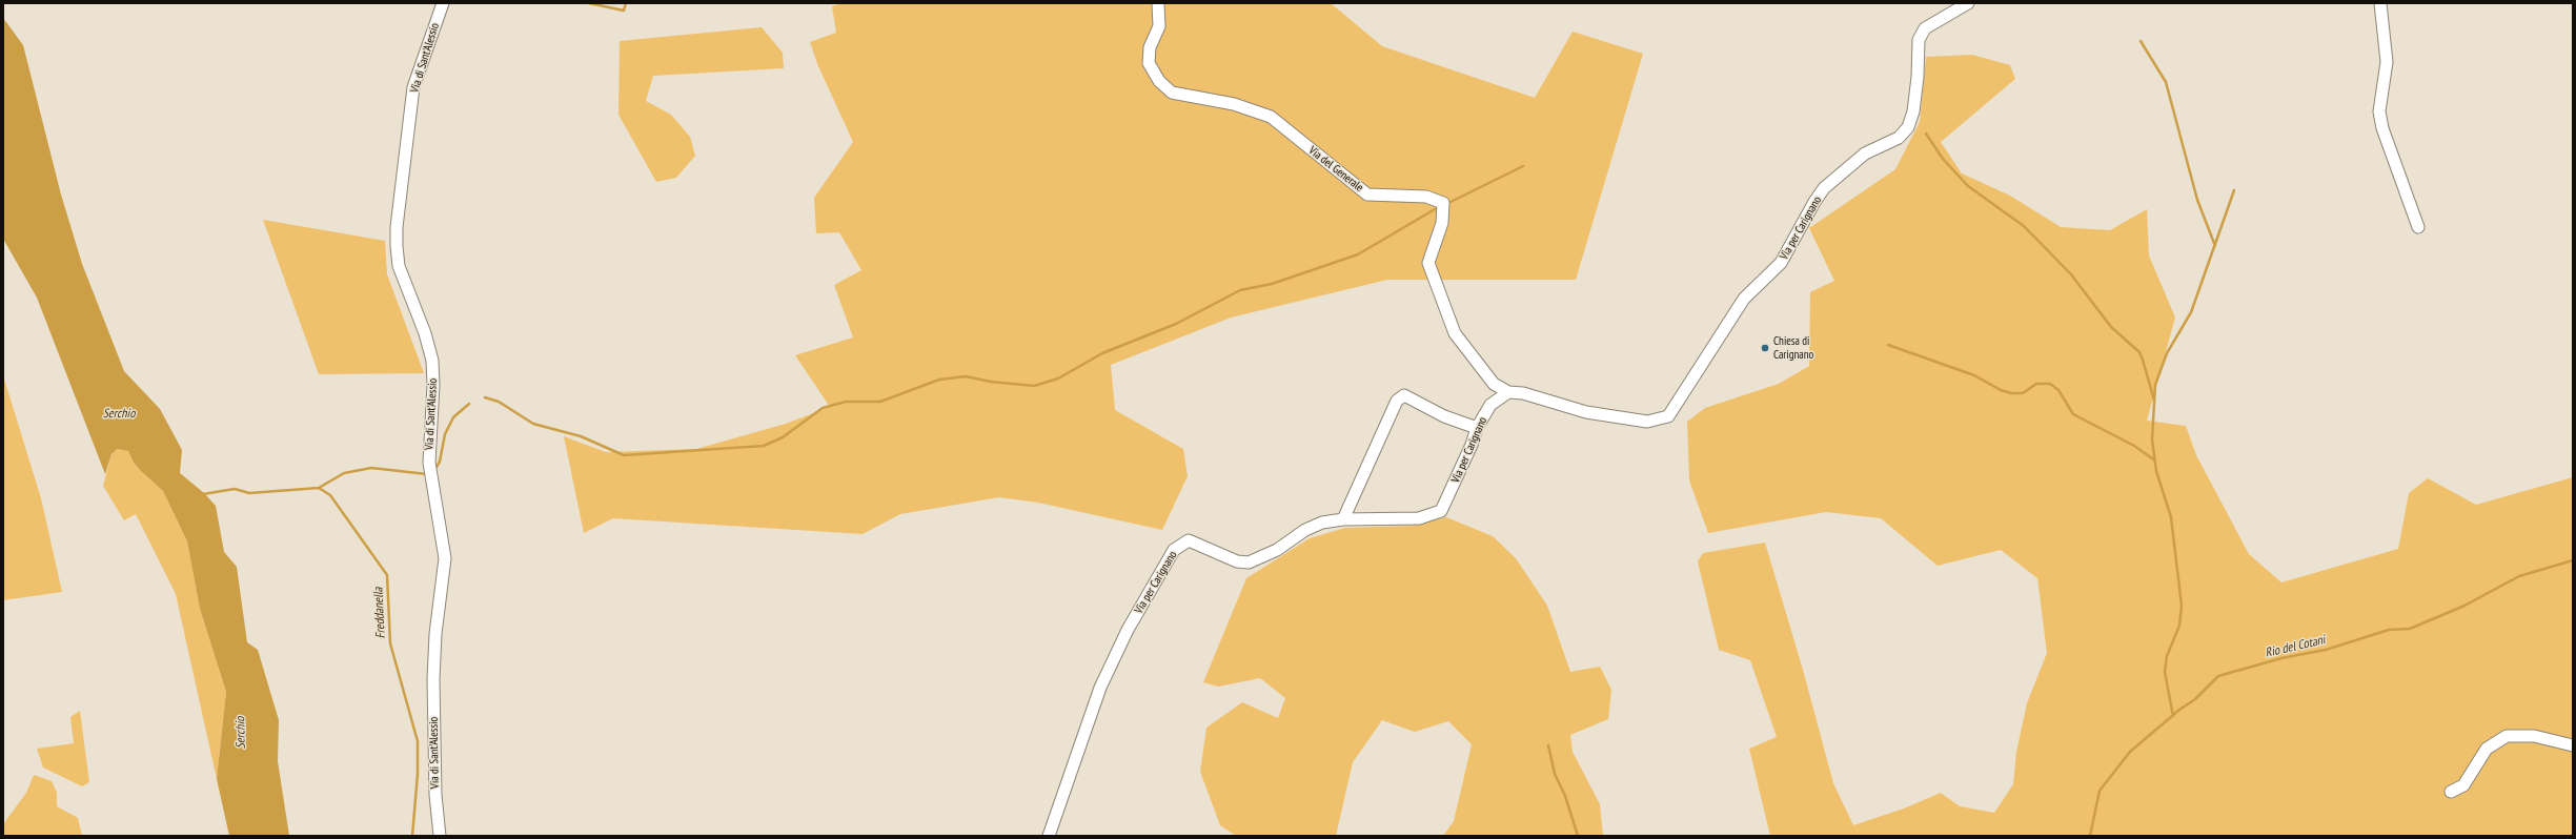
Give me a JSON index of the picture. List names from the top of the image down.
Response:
{
  "streets": {
    "street": ["Via di Sant'Alessio", "Via del Generale", "Via per Carignano"]
  },
  "crossings": [
    ["Via del Generale", "Via per Carignano"]
  ],
  "water": ["Serchio", "Freddanella", "Rio del Cotani"],
  "places": ["Chiesa di Carignano"]
}
